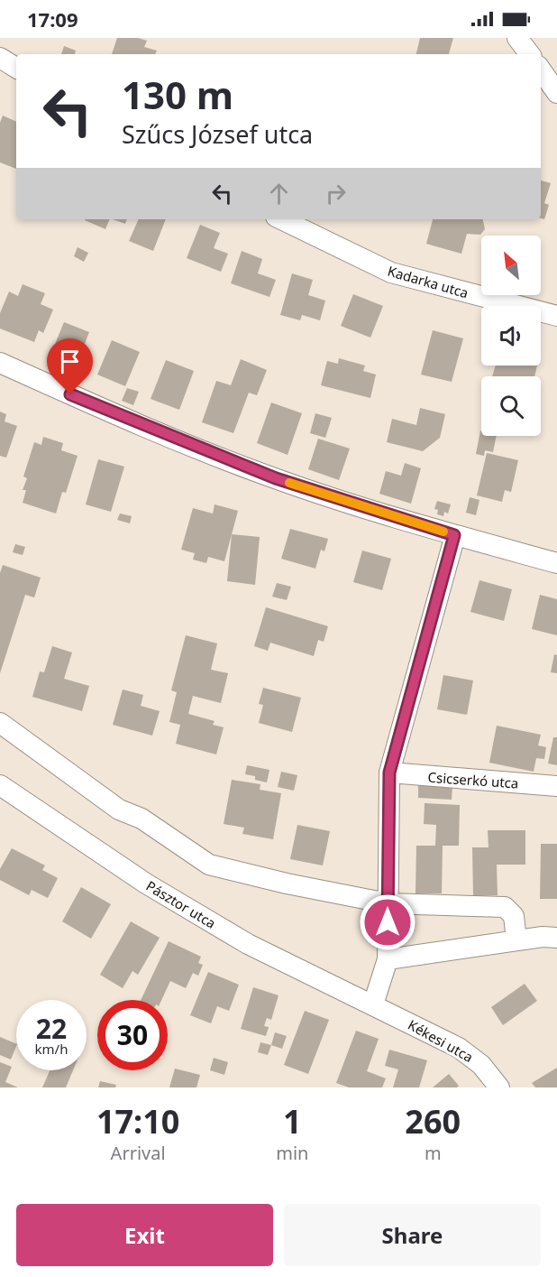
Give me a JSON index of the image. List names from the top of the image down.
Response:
{
  "streets": {
    "street": [
      "Kadarka utca",
      "Csicserkó utca",
      "Pásztor utca",
      "Kékesi utca"
    ]
  },
  "crossings": [
    ["Pásztor utca", "Kékesi utca"]
  ],
  "north": "top left",
  "page": {
    "status": "17:09",
    "turn": ["130 m", "Szűcs József utca"],
    "speed": "22 km/h",
    "limit": "30",
    "eta": [
      "17:10",
      "Arrival",
      "1",
      "min",
      "260",
      "m"
    ],
    "buttons": ["Exit", "Share"]
  }
}
